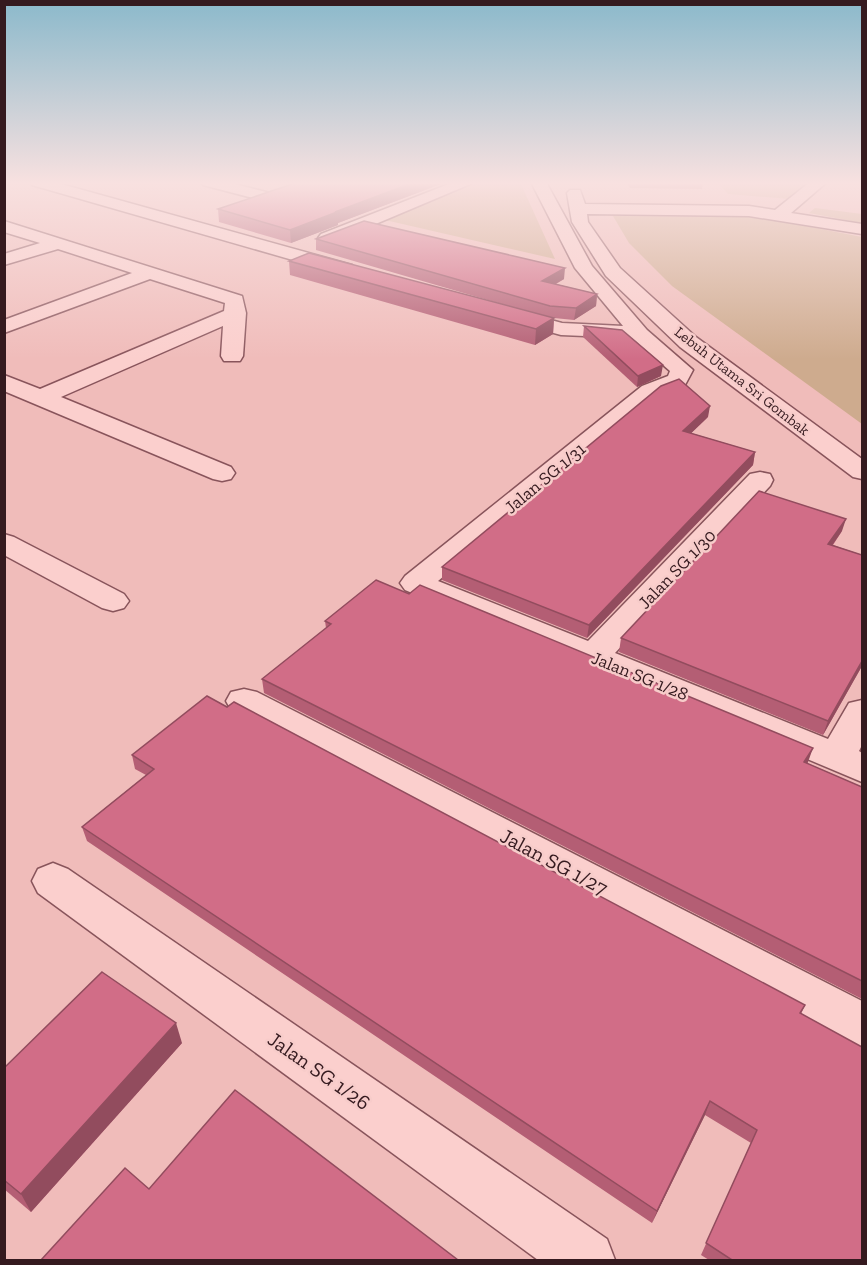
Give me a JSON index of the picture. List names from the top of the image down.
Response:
{
  "streets": {
    "street": [
      "Lebuh Utama Sri Gombak",
      "Jalan SG 1/31",
      "Jalan SG 1/30",
      "Jalan SG 1/28",
      "Jalan SG 1/27",
      "Jalan SG 1/26"
    ]
  },
  "crossings": [
    ["Jalan SG 1/31", "Jalan SG 1/28"],
    ["Jalan SG 1/30", "Jalan SG 1/28"]
  ]
}
